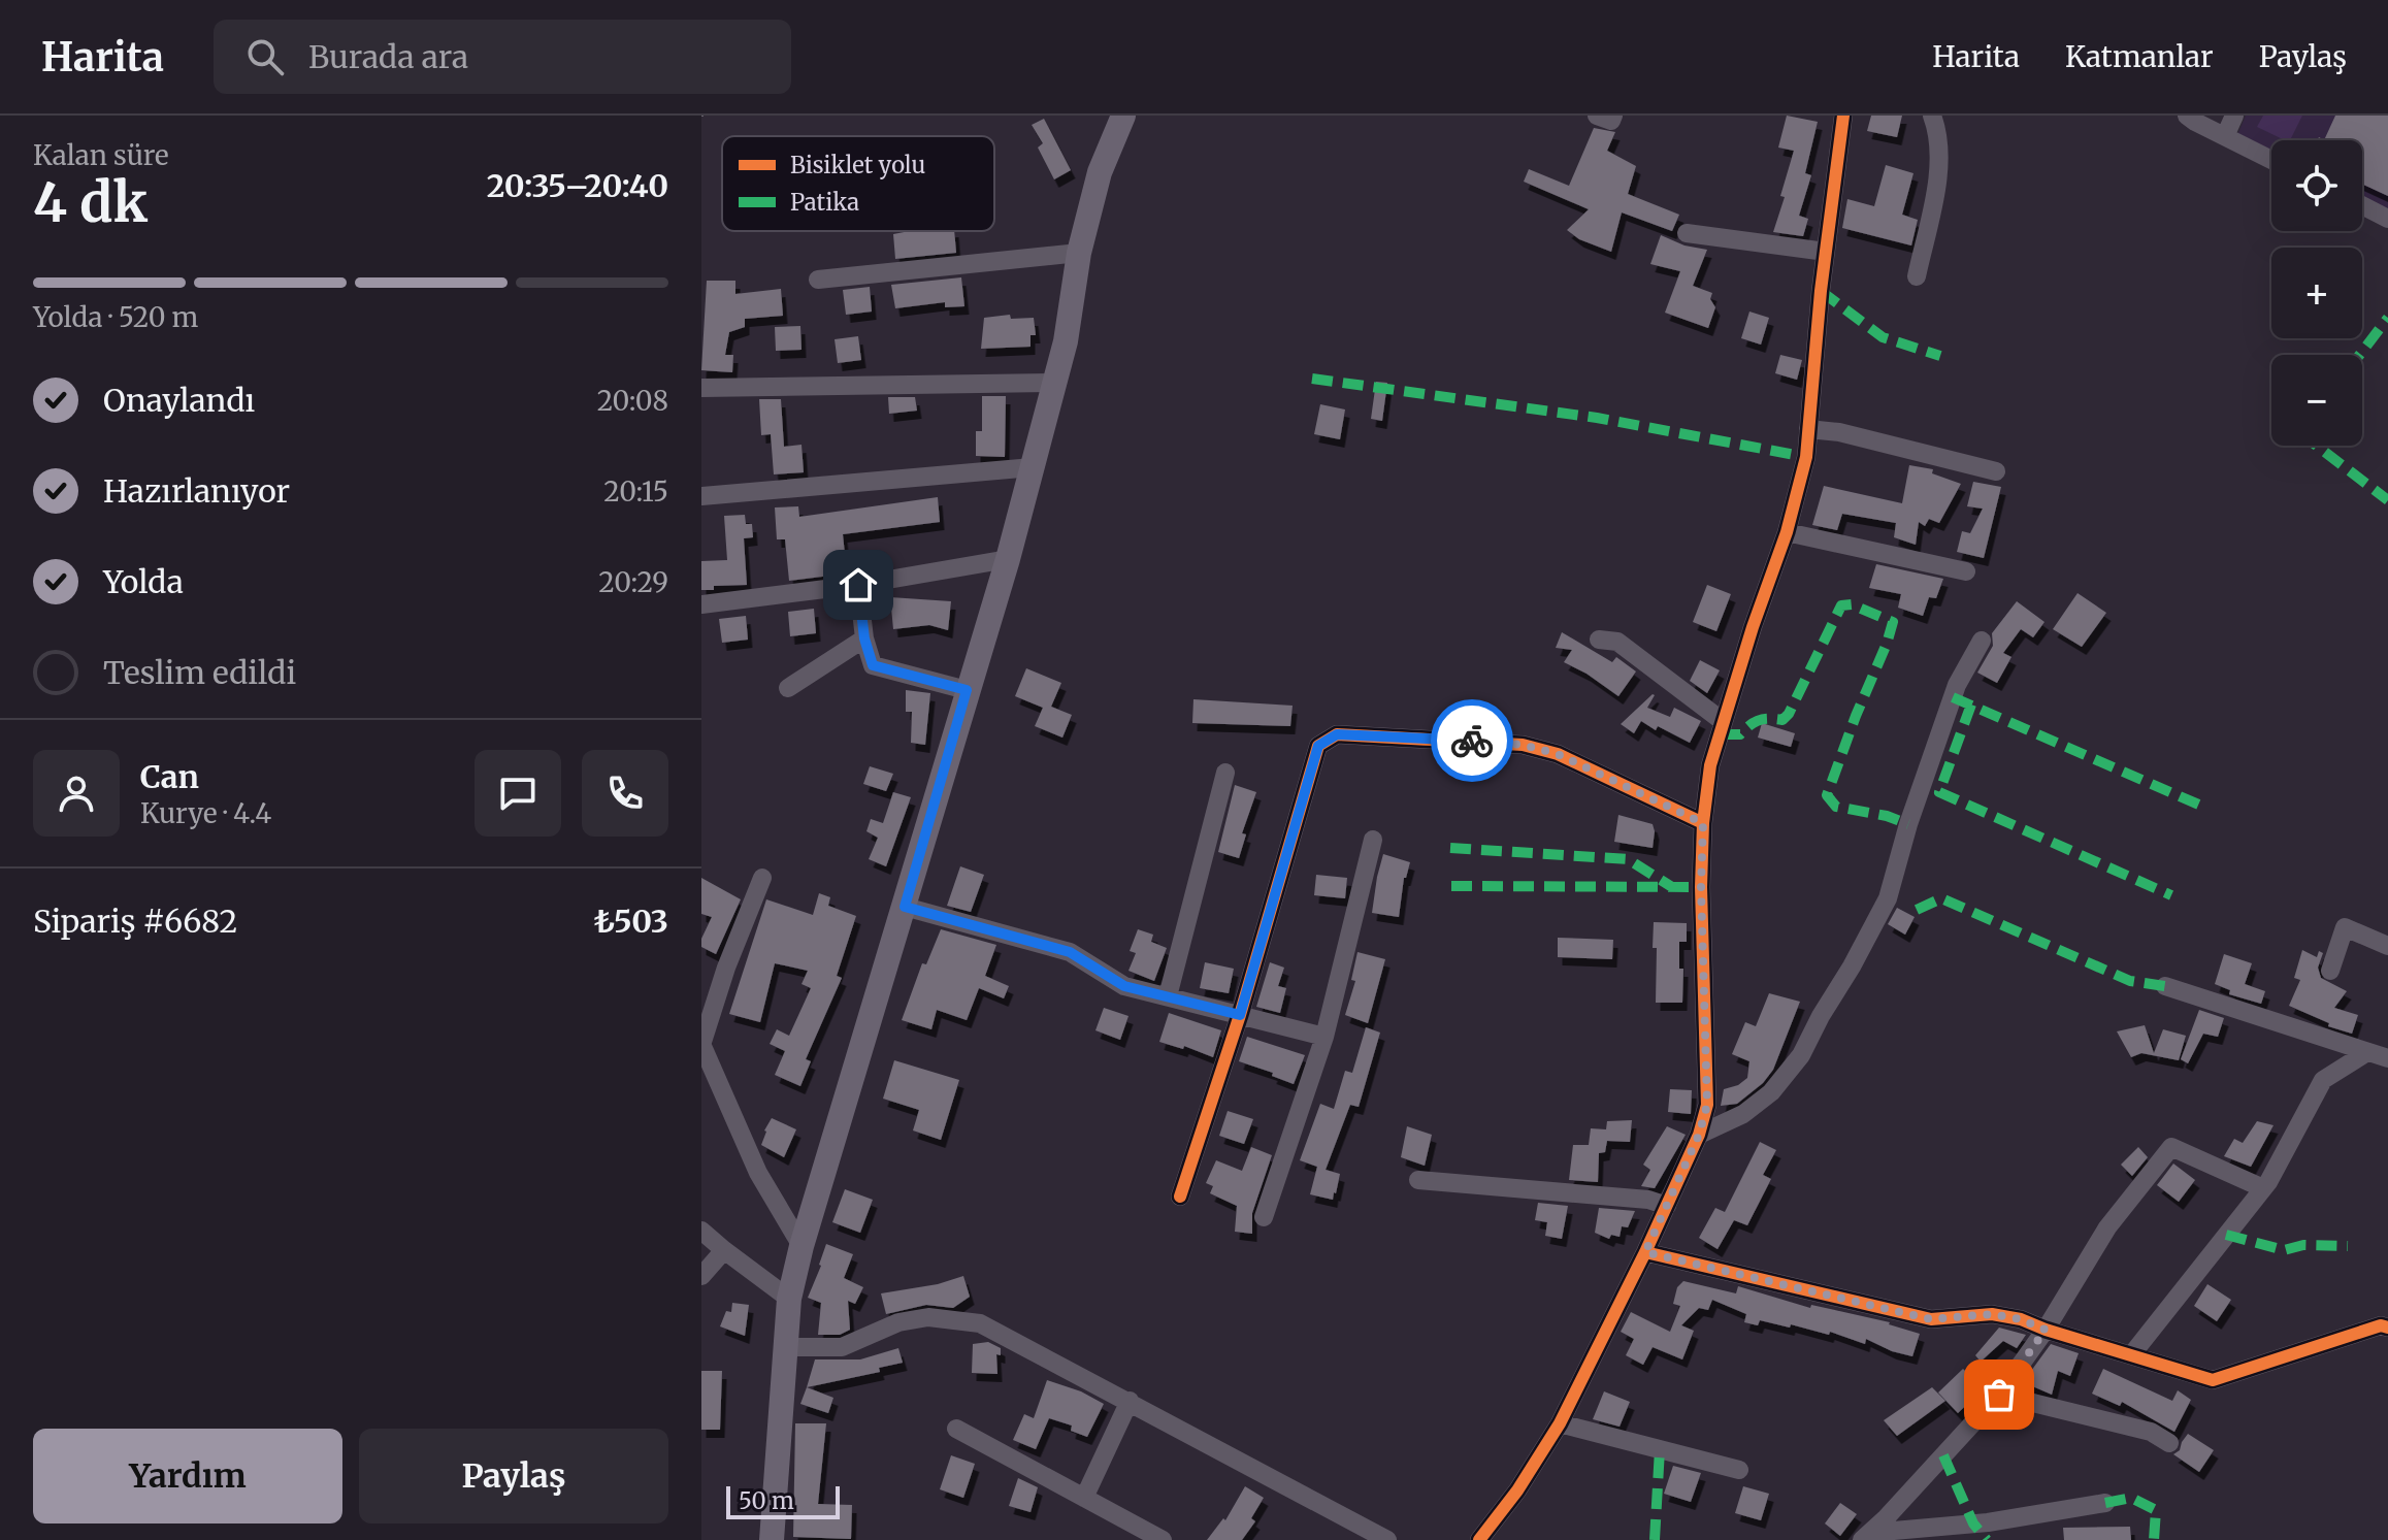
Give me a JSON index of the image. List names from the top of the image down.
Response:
{
  "legend": ["Bisiklet yolu", "Patika"],
  "scale_bar": "50 m",
  "page": {
    "header": "Harita",
    "search": "Burada ara",
    "nav": ["Harita", "Katmanlar", "Paylaş"],
    "heading": ["4 dk", "Kalan süre", "20:35–20:40"],
    "panel": [
      "Can",
      "Kurye · 4.4",
      "Sipariş #6682",
      "₺503"
    ],
    "map_buttons": ["+", "−"],
    "bar": "Yolda · 520 m",
    "list": [
      ["Onaylandı", "20:08"],
      ["Hazırlanıyor", "20:15"],
      ["Yolda", "20:29"],
      "Teslim edildi"
    ],
    "buttons": ["Yardım", "Paylaş"],
    "scale": "50 m"
  }
}
